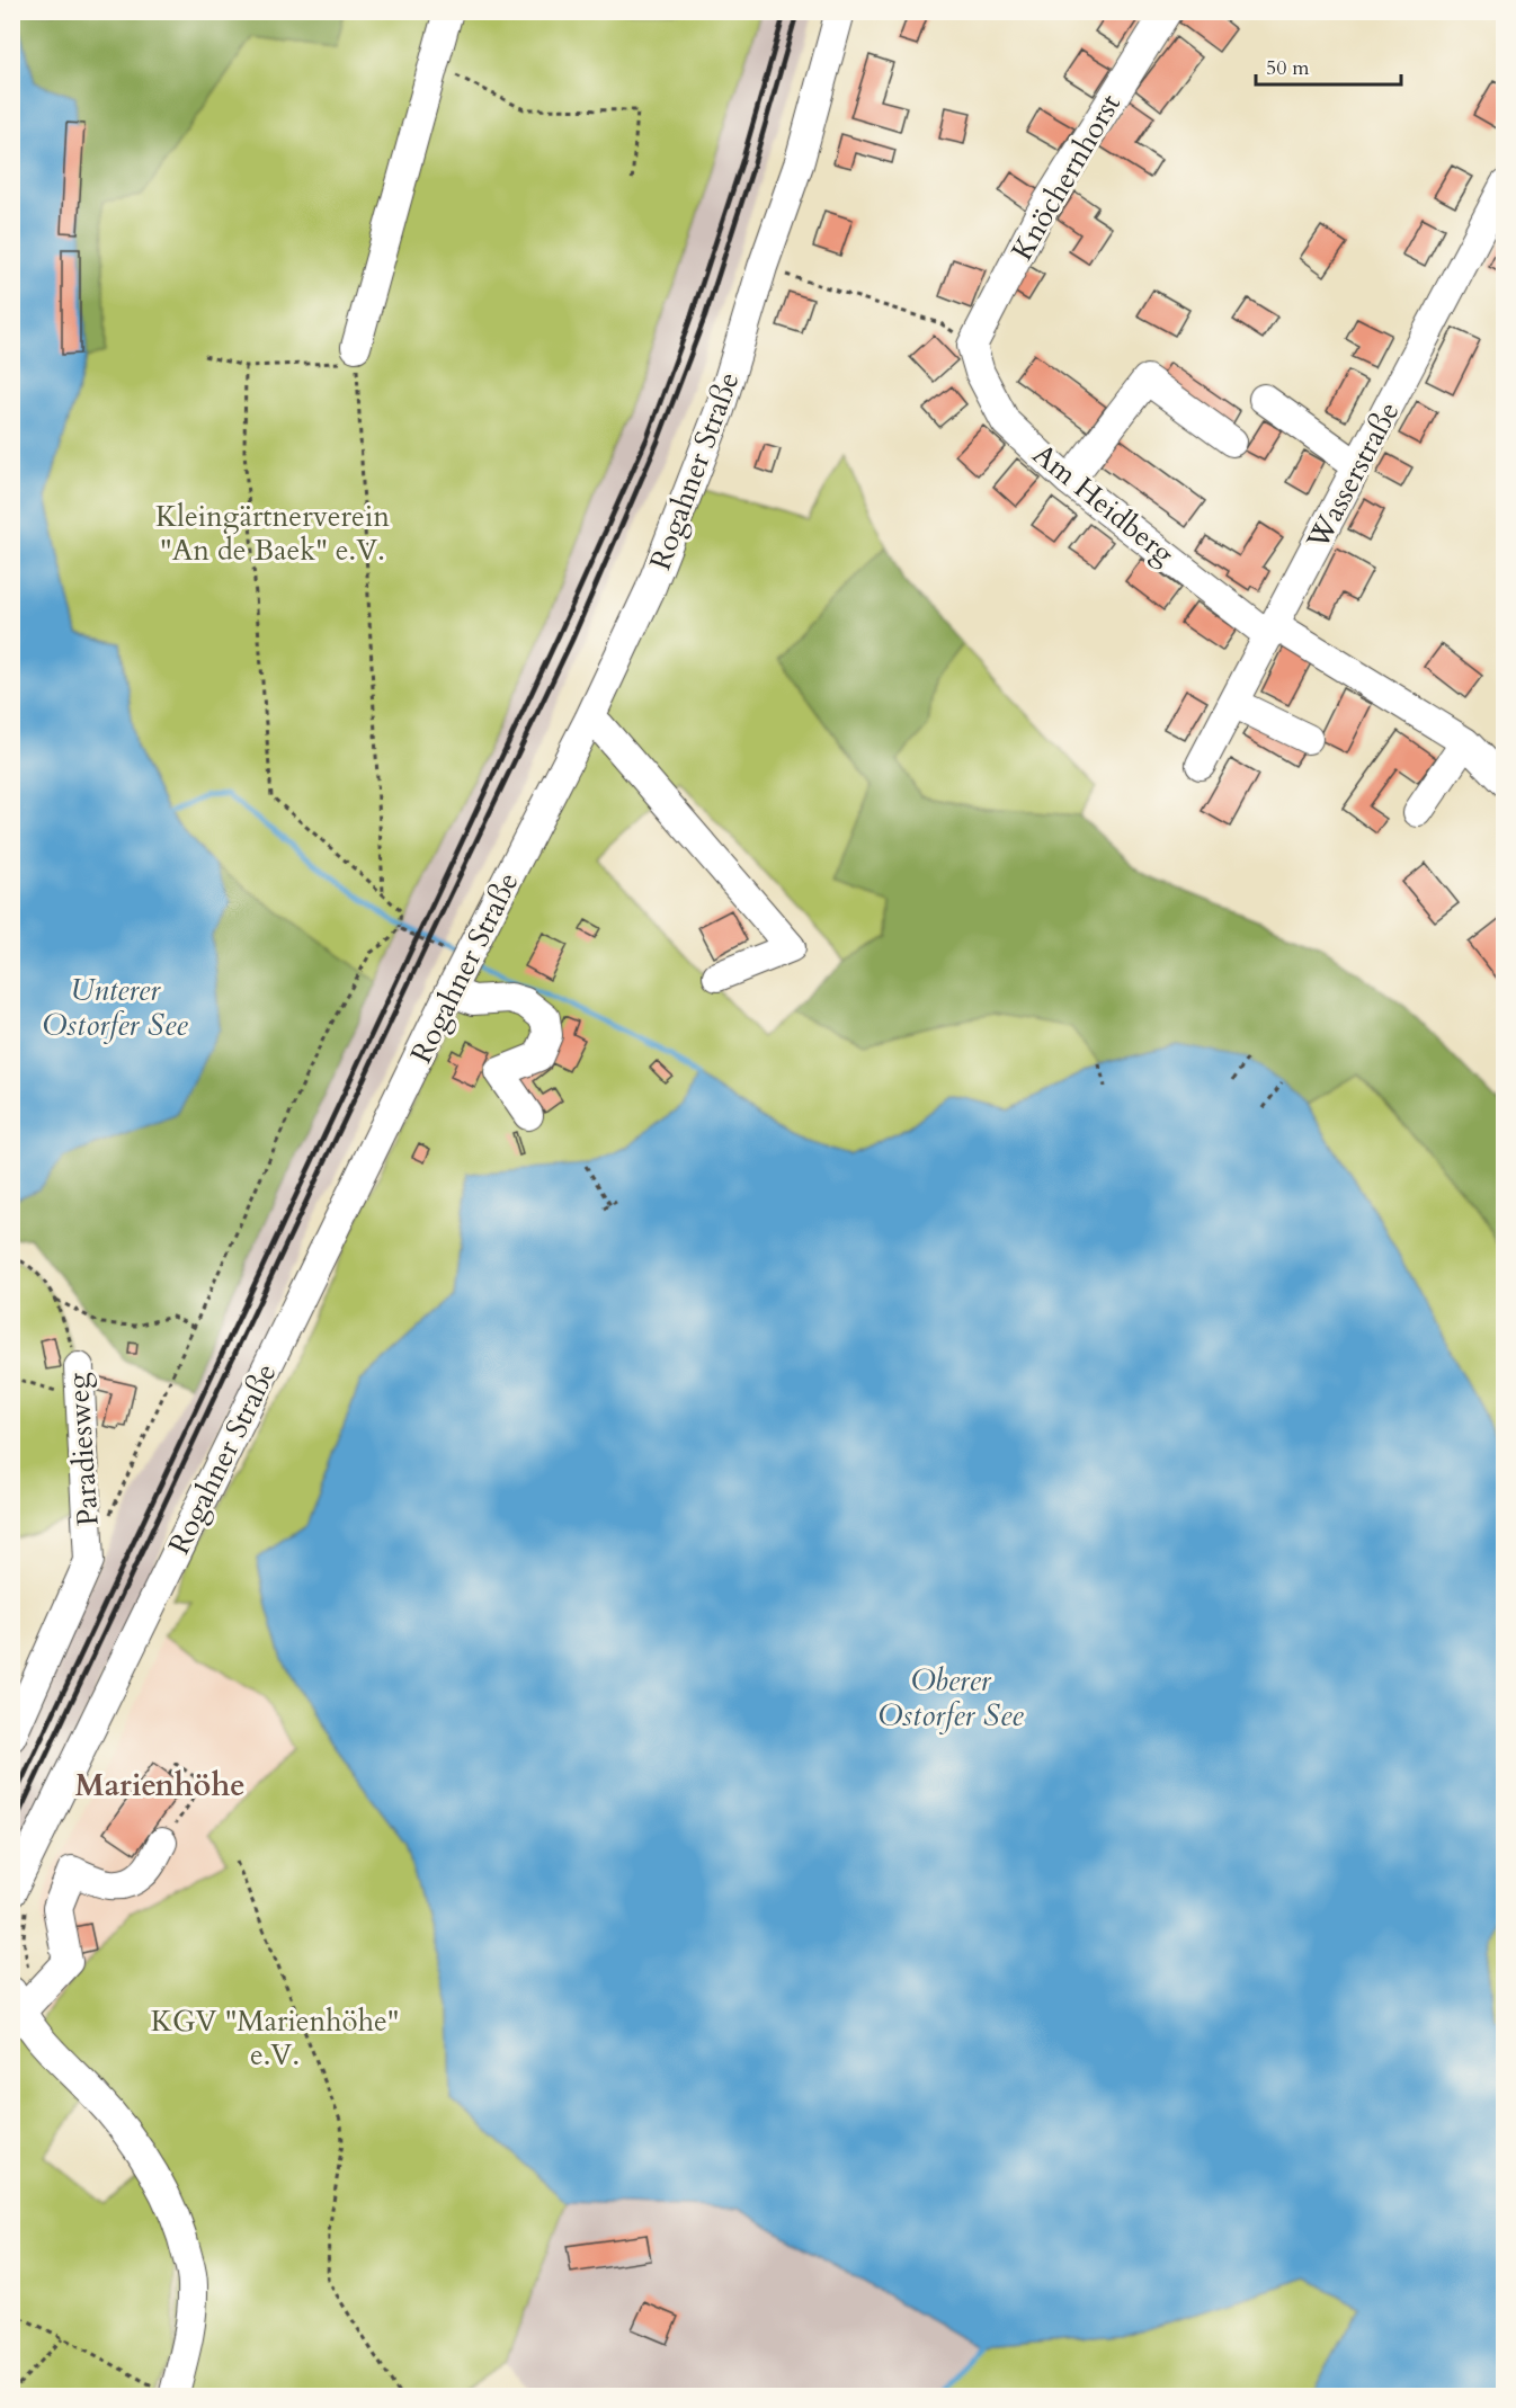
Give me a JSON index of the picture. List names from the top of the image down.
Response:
{
  "streets": {
    "street": [
      "Knöchernhorst",
      "Rogahner Straße",
      "Wasserstraße",
      "Am Heidberg",
      "Paradiesweg"
    ]
  },
  "crossings": [
    ["Knöchernhorst", "Am Heidberg"],
    ["Wasserstraße", "Am Heidberg"]
  ],
  "districts": ["Marienhöhe"],
  "water": ["Unterer Ostorfer See", "Oberer Ostorfer See"],
  "parks": ["Kleingärtnerverein \"An de Baek\" e.V.", "KGV \"Marienhöhe\" e.V."],
  "scale_bar": "50 m"
}
